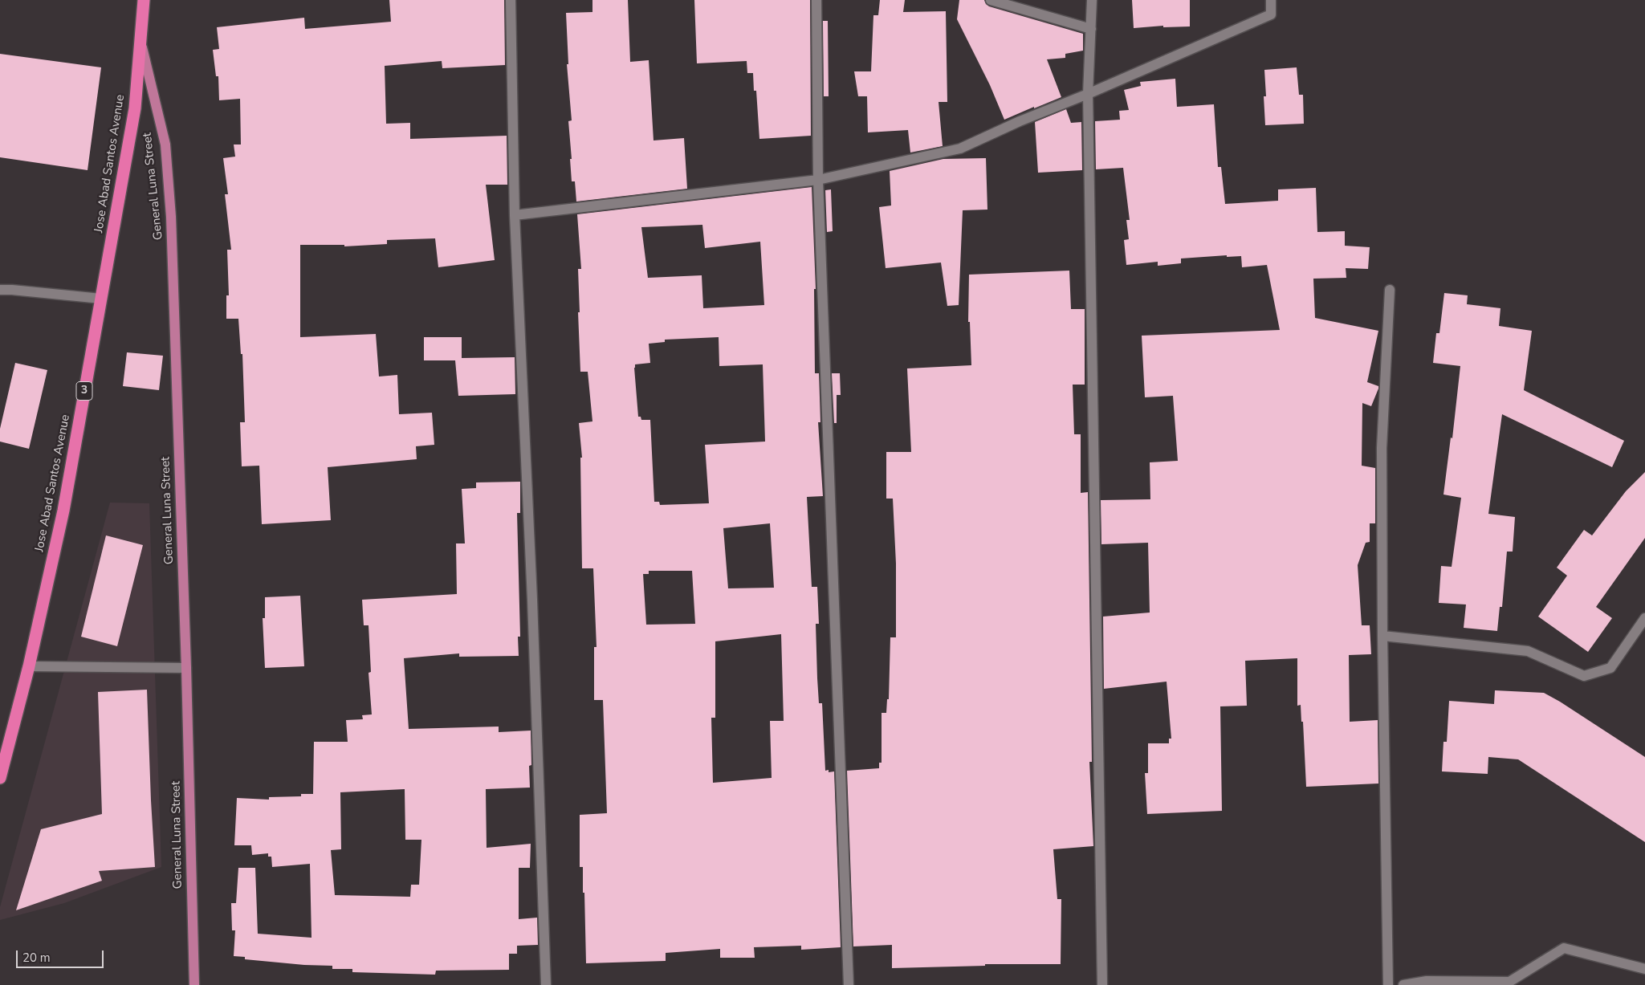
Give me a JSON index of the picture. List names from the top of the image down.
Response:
{
  "streets": {
    "highway": ["Jose Abad Santos Avenue", "3"],
    "main road": ["General Luna Street"]
  },
  "crossings": [
    ["Jose Abad Santos Avenue", "General Luna Street"]
  ],
  "scale_bar": "20 m"
}
